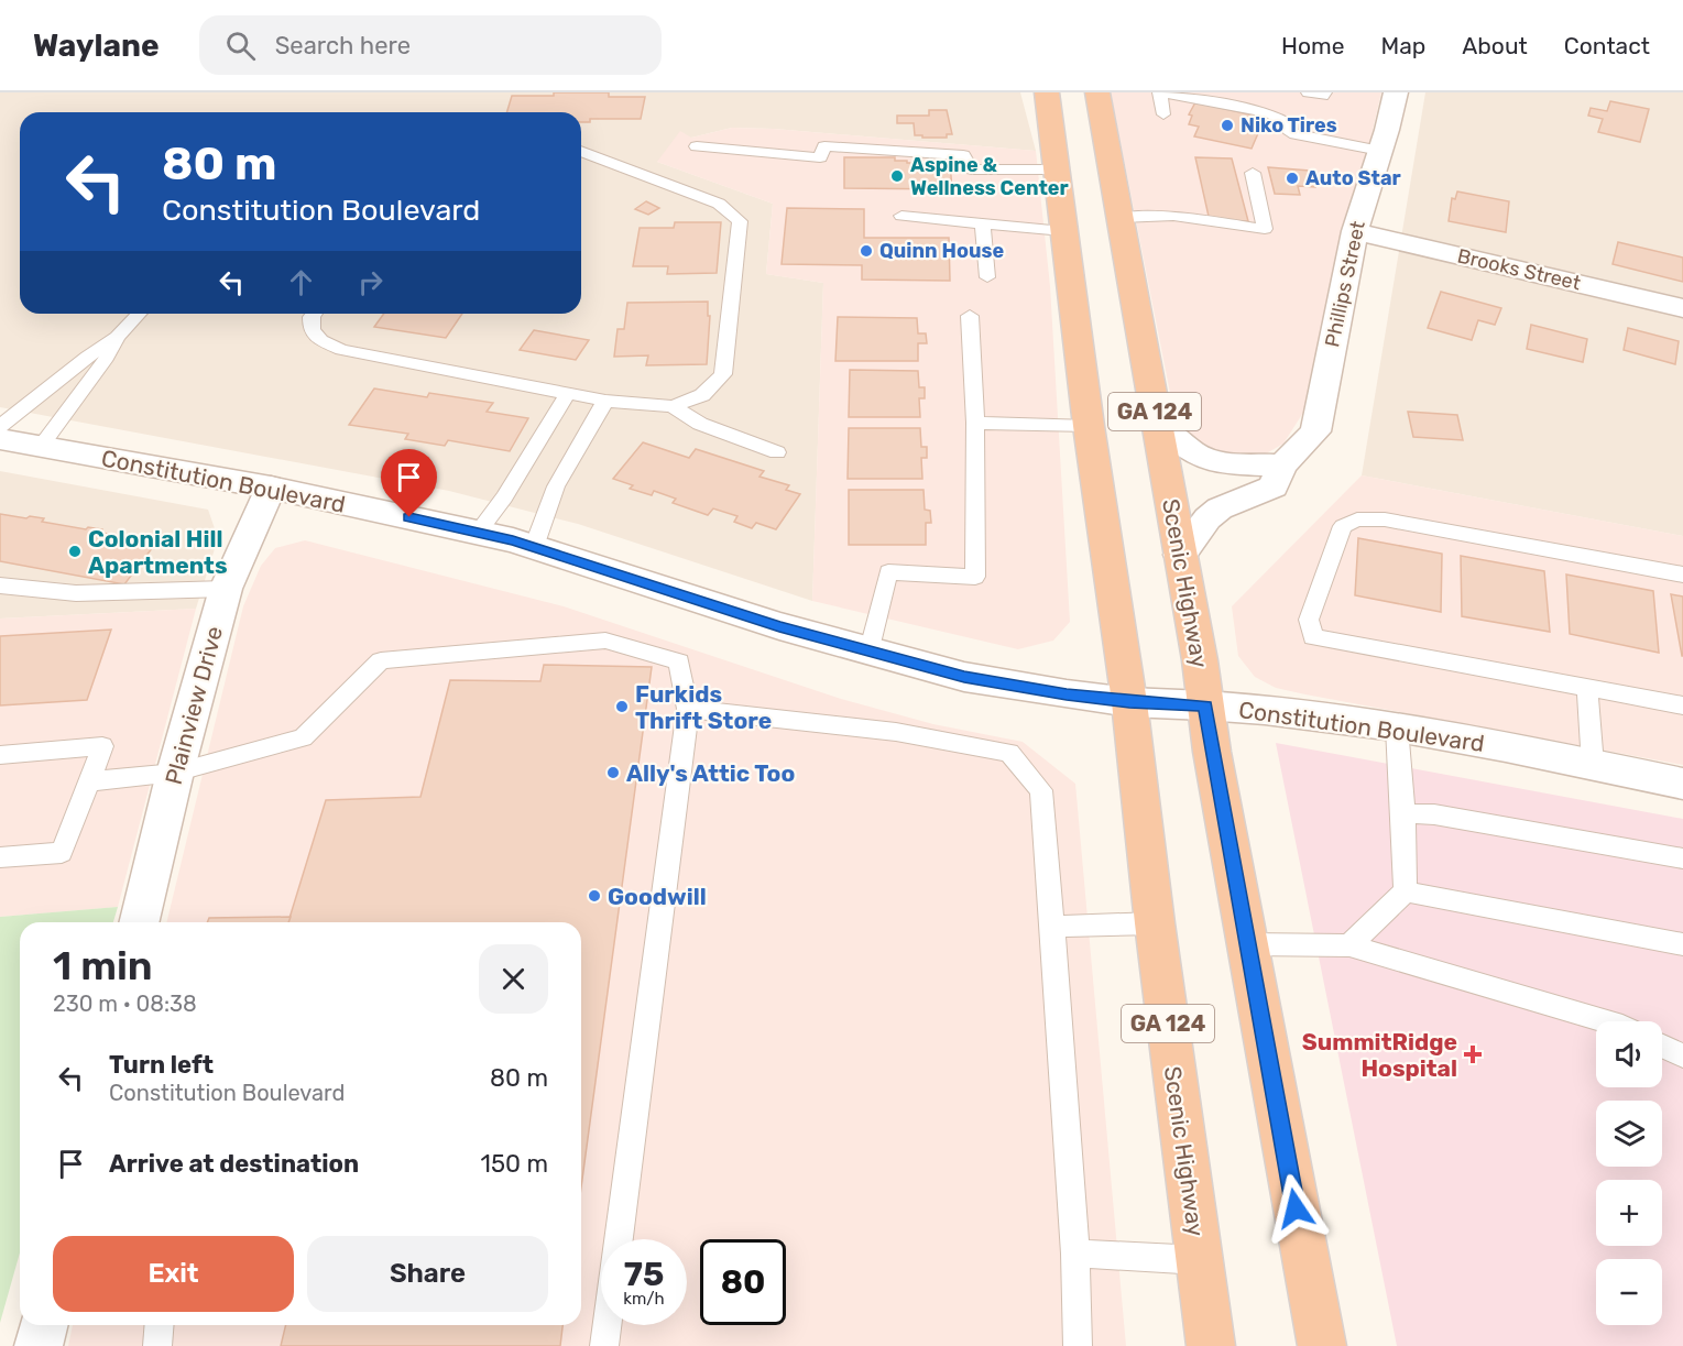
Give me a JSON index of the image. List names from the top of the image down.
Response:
{
  "streets": {
    "highway": ["GA 124", "Scenic Highway"],
    "street": [
      "Brooks Street",
      "Phillips Street",
      "Constitution Boulevard",
      "Plainview Drive"
    ]
  },
  "crossings": [
    ["Brooks Street", "Phillips Street"],
    ["Phillips Street", "Scenic Highway"],
    ["Constitution Boulevard", "Scenic Highway"],
    ["Constitution Boulevard", "Plainview Drive"]
  ],
  "places": {
    "other": [
      "Niko Tires",
      "Aspine & Wellness Center",
      "Auto Star",
      "Quinn House",
      "Colonial Hill Apartments",
      "Furkids Thrift Store",
      "Ally's Attic Too",
      "Goodwill"
    ],
    "health": ["SummitRidge Hospital"]
  },
  "page": {
    "header": "Waylane",
    "search": "Search here",
    "nav": [
      "Home",
      "Map",
      "About",
      "Contact"
    ],
    "turn": ["80 m", "Constitution Boulevard"],
    "heading": ["1 min", "230 m · 08:38"],
    "map_buttons": ["+", "−"],
    "list": [
      {
        "name": "Turn left",
        "note": "Constitution Boulevard",
        "value": "80 m"
      },
      {
        "name": "Arrive at destination",
        "value": "150 m"
      }
    ],
    "buttons": ["Exit", "Share"],
    "speed": "75 km/h",
    "limit": "80"
  }
}
